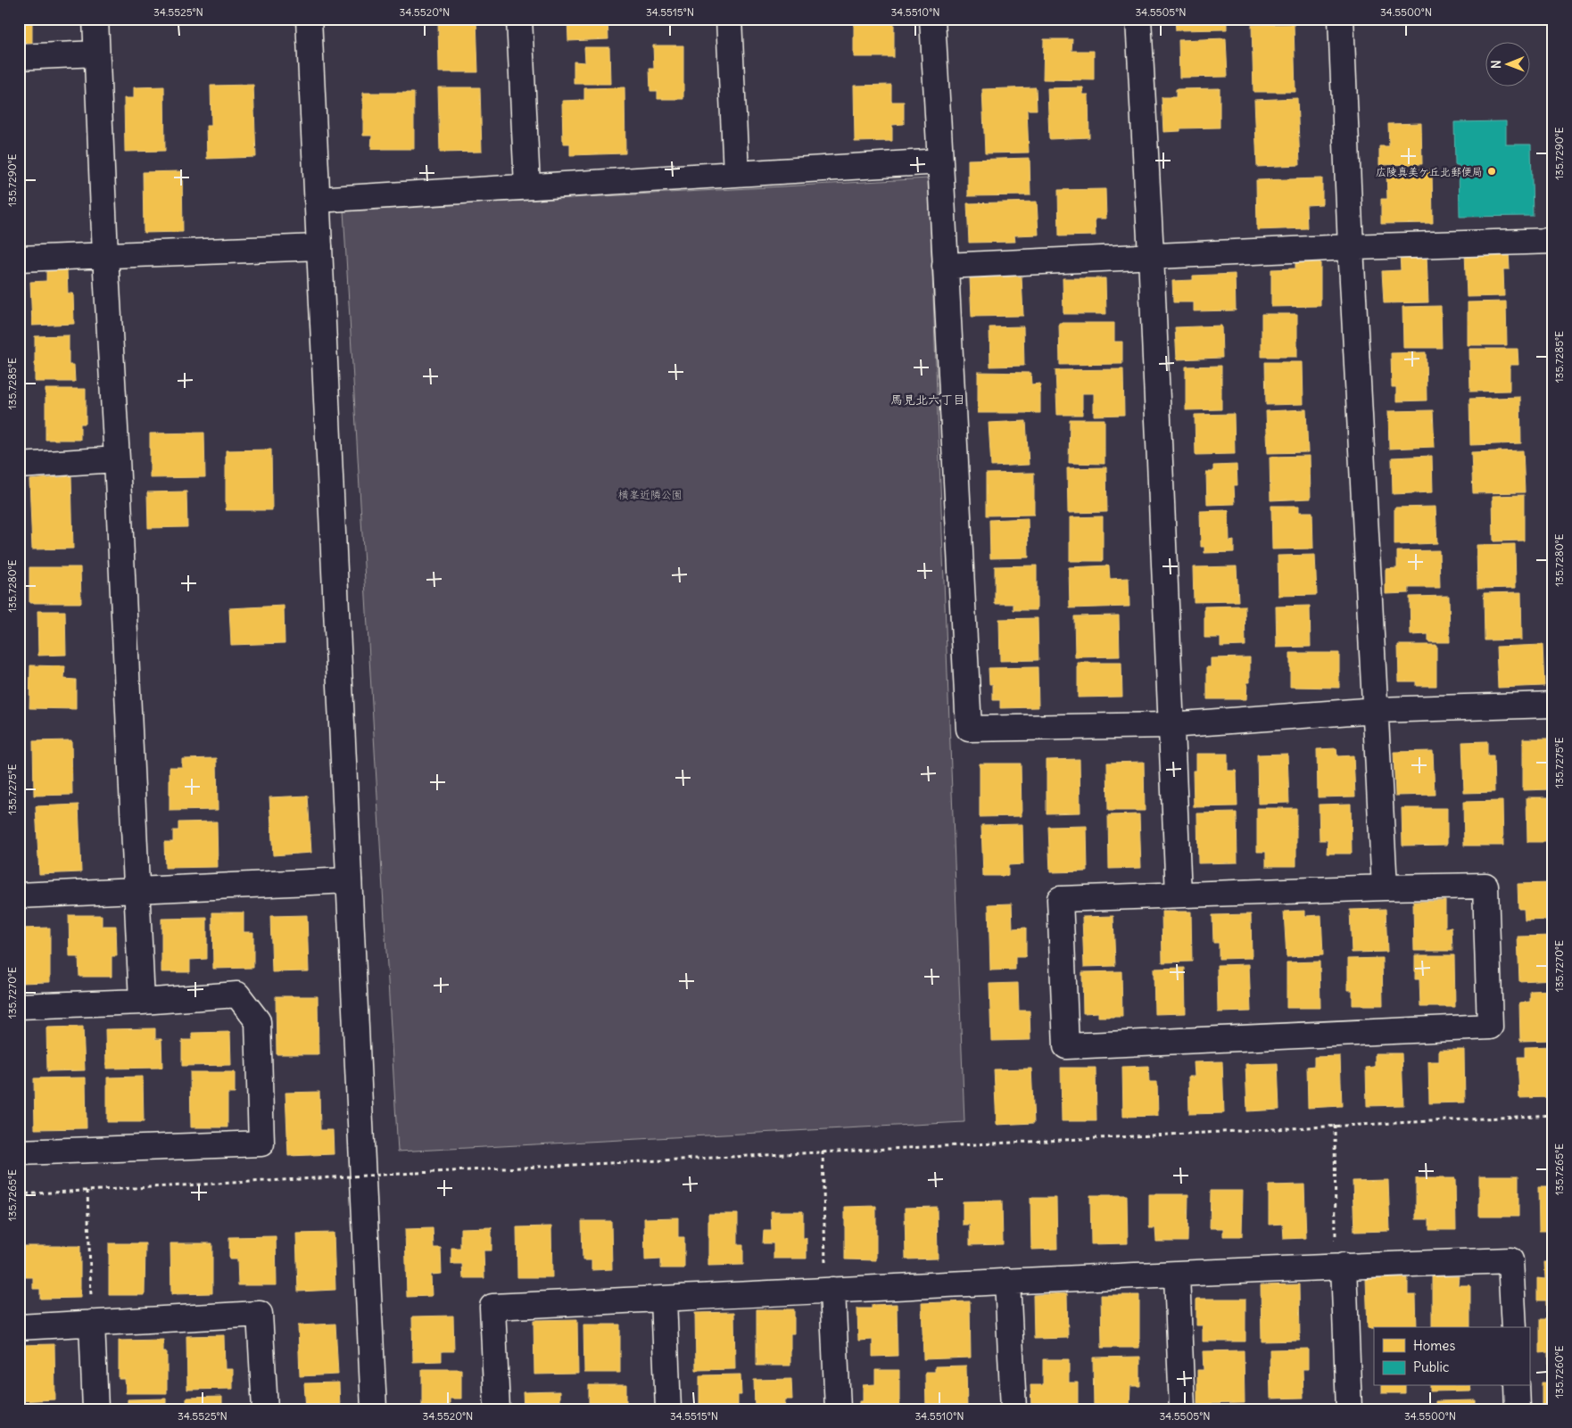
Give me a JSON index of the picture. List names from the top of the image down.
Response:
{
  "districts": ["馬見北六丁目"],
  "parks": ["横峯近隣公園"],
  "places": ["広陵真美ケ丘北郵便局"],
  "legend": ["Homes", "Public"],
  "north": "left",
  "coordinates": [
    "34.5525°N",
    "34.5520°N",
    "34.5515°N",
    "34.5510°N",
    "34.5505°N",
    "34.5500°N",
    "135.7290°E",
    "135.7285°E",
    "135.7280°E",
    "135.7275°E",
    "135.7270°E",
    "135.7265°E",
    "135.7260°E"
  ]
}
